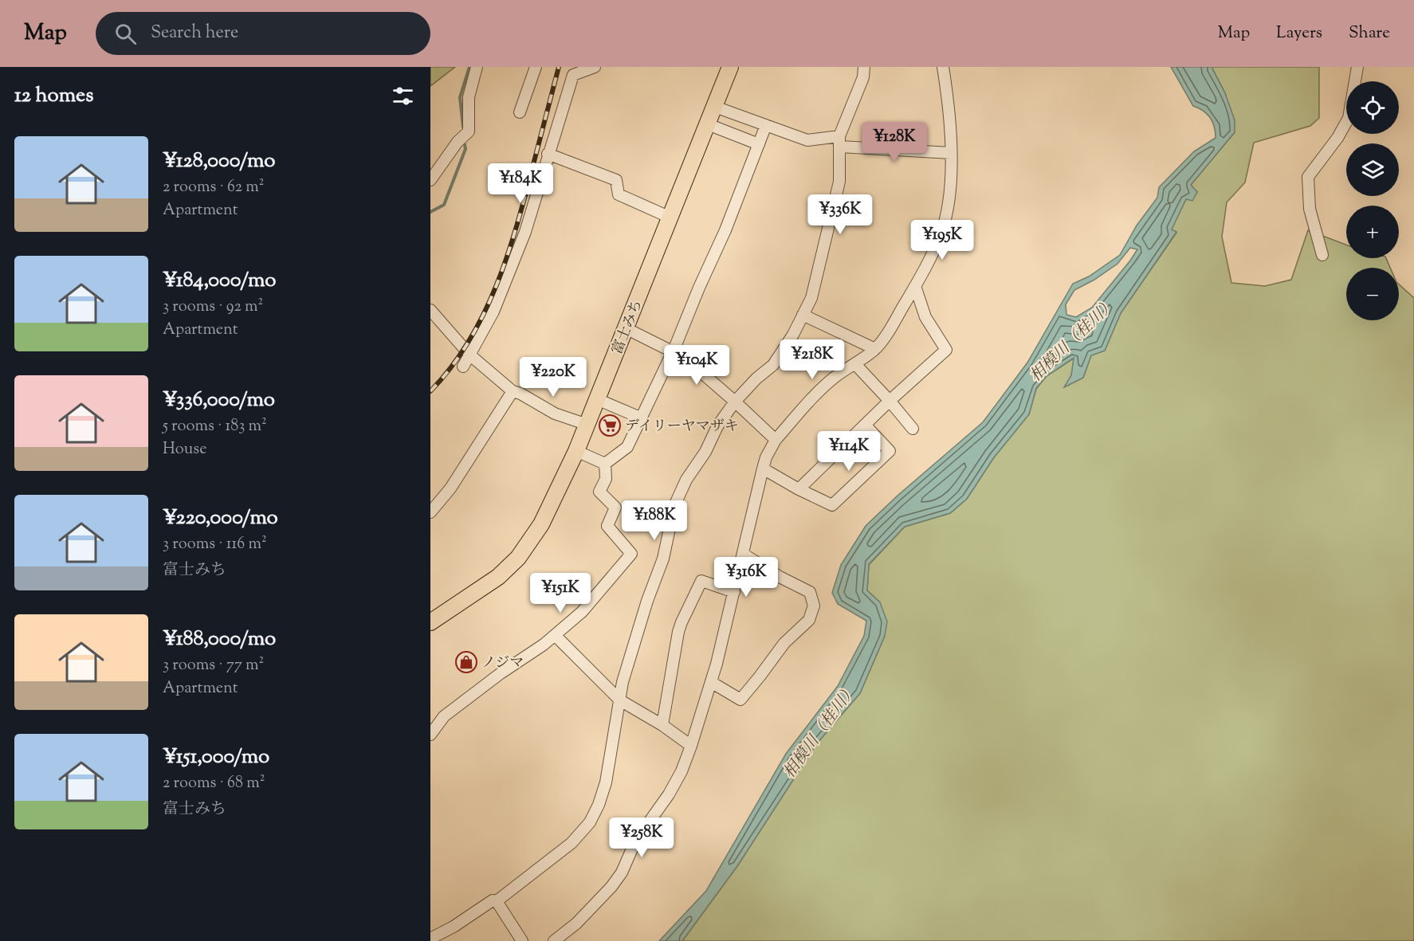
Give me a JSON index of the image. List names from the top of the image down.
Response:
{
  "streets": {
    "highway": ["富士みち"]
  },
  "water": ["相模川（桂川）"],
  "places": {
    "supermarket": ["デイリーヤマザキ"],
    "shop": ["ノジマ"]
  },
  "page": {
    "header": "Map",
    "search": "Search here",
    "nav": ["Map", "Layers", "Share"],
    "heading": "12 homes",
    "map_buttons": ["+", "−"],
    "price": [
      "¥128K",
      "¥184K",
      "¥336K",
      "¥195K",
      "¥218K",
      "¥104K",
      "¥220K",
      "¥114K",
      "¥188K",
      "¥316K",
      "¥151K",
      "¥258K"
    ],
    "list": [
      {
        "name": "¥128,000/mo",
        "note": "2 rooms · 62 m² · Apartment"
      },
      {
        "name": "¥184,000/mo",
        "note": "3 rooms · 92 m² · Apartment"
      },
      {
        "name": "¥336,000/mo",
        "note": "5 rooms · 183 m² · House"
      },
      {
        "name": "¥220,000/mo",
        "note": "3 rooms · 116 m² · 富士みち"
      },
      {
        "name": "¥188,000/mo",
        "note": "3 rooms · 77 m² · Apartment"
      },
      {
        "name": "¥151,000/mo",
        "note": "2 rooms · 68 m² · 富士みち"
      }
    ]
  }
}
